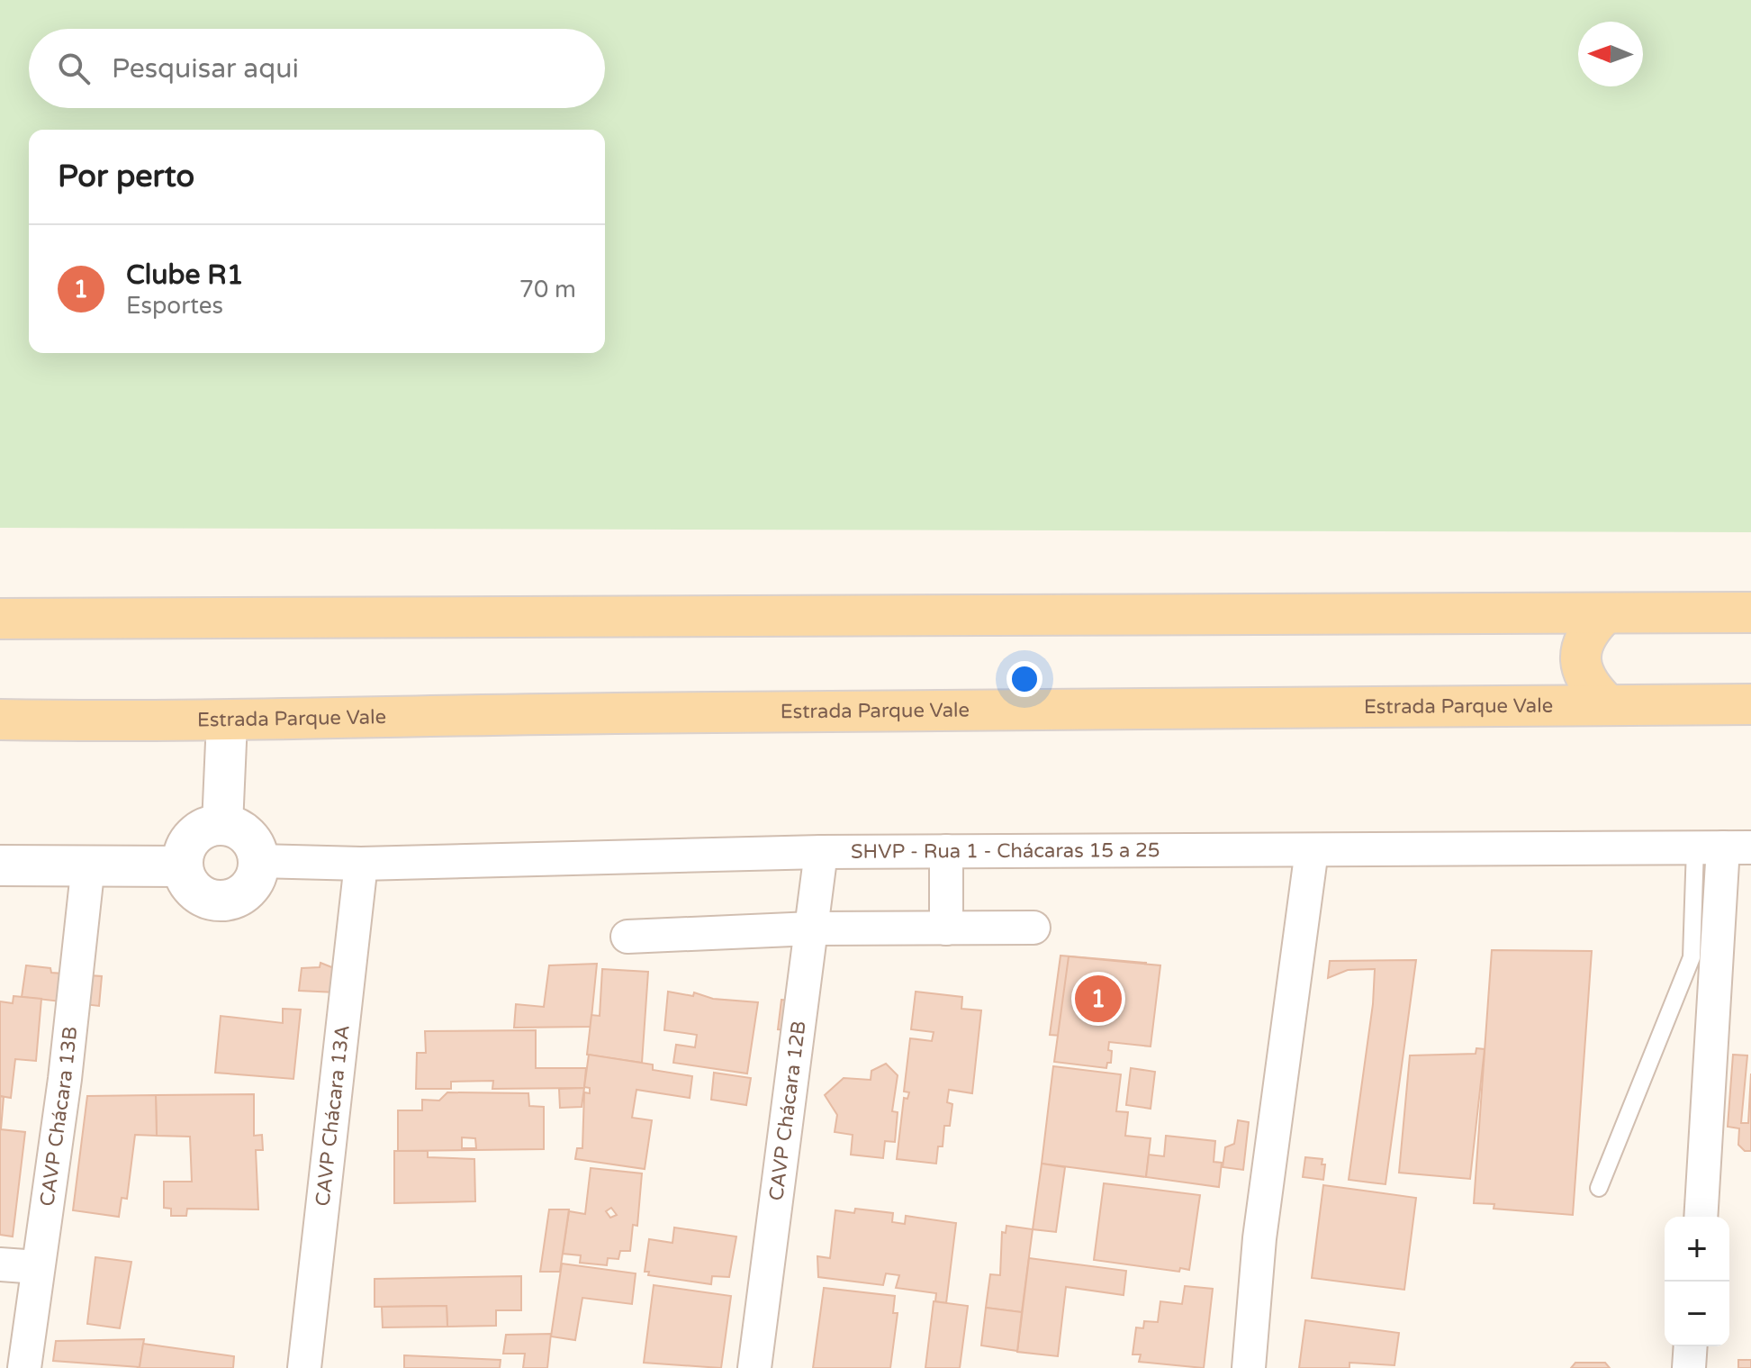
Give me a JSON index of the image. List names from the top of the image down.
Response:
{
  "streets": {
    "main road": ["Estrada Parque Vale"],
    "street": [
      "SHVP - Rua 1 - Chácaras 15 a 25",
      "CAVP Chácara 12B",
      "CAVP Chácara 13A",
      "CAVP Chácara 13B"
    ]
  },
  "crossings": [
    ["SHVP - Rua 1 - Chácaras 15 a 25", "CAVP Chácara 12B"],
    ["SHVP - Rua 1 - Chácaras 15 a 25", "CAVP Chácara 13A"]
  ],
  "north": "left",
  "page": {
    "search": "Pesquisar aqui",
    "heading": "Por perto",
    "list": [
      {
        "mark": "1",
        "name": "Clube R1",
        "note": "Esportes",
        "value": "70 m"
      }
    ],
    "pins": "1",
    "map_buttons": ["+", "−"]
  }
}
